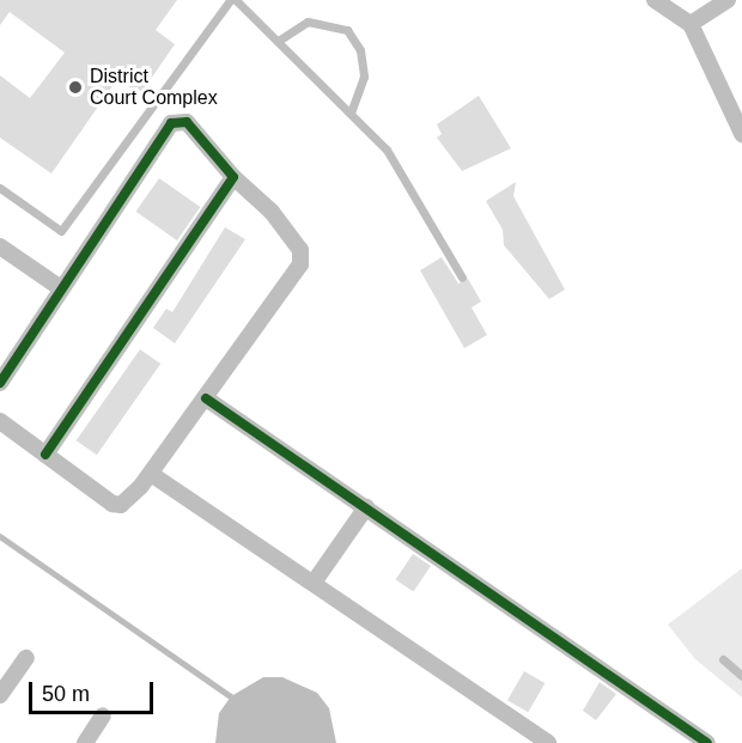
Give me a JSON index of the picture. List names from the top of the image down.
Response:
{
  "places": ["District Court Complex"],
  "scale_bar": "50 m"
}
